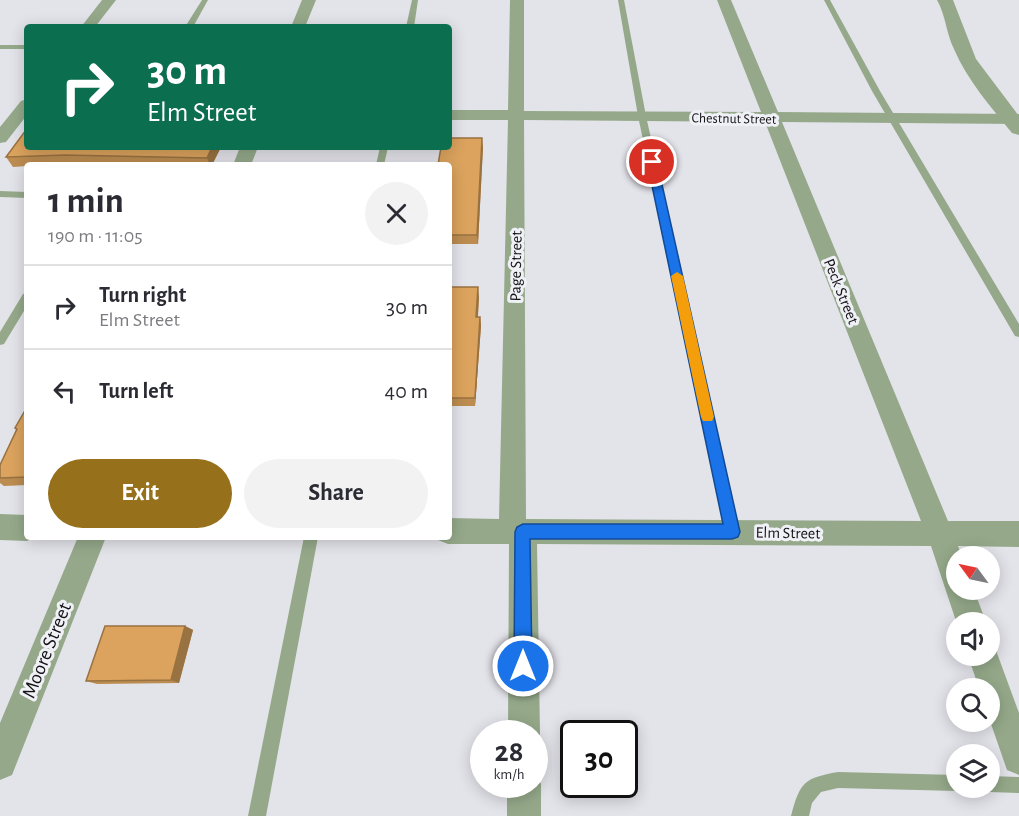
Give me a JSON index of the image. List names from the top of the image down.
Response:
{
  "streets": {
    "street": [
      "Chestnut Street",
      "Page Street",
      "Peck Street",
      "Elm Street",
      "Moore Street"
    ]
  },
  "crossings": [
    ["Chestnut Street", "Page Street"],
    ["Chestnut Street", "Peck Street"],
    ["Page Street", "Elm Street"],
    ["Peck Street", "Elm Street"]
  ],
  "north": "top left",
  "page": {
    "turn": ["30 m", "Elm Street"],
    "heading": ["1 min", "190 m · 11:05"],
    "list": [
      {
        "name": "Turn right",
        "note": "Elm Street",
        "value": "30 m"
      },
      {
        "name": "Turn left",
        "value": "40 m"
      }
    ],
    "buttons": ["Exit", "Share"],
    "speed": "28 km/h",
    "limit": "30"
  }
}
